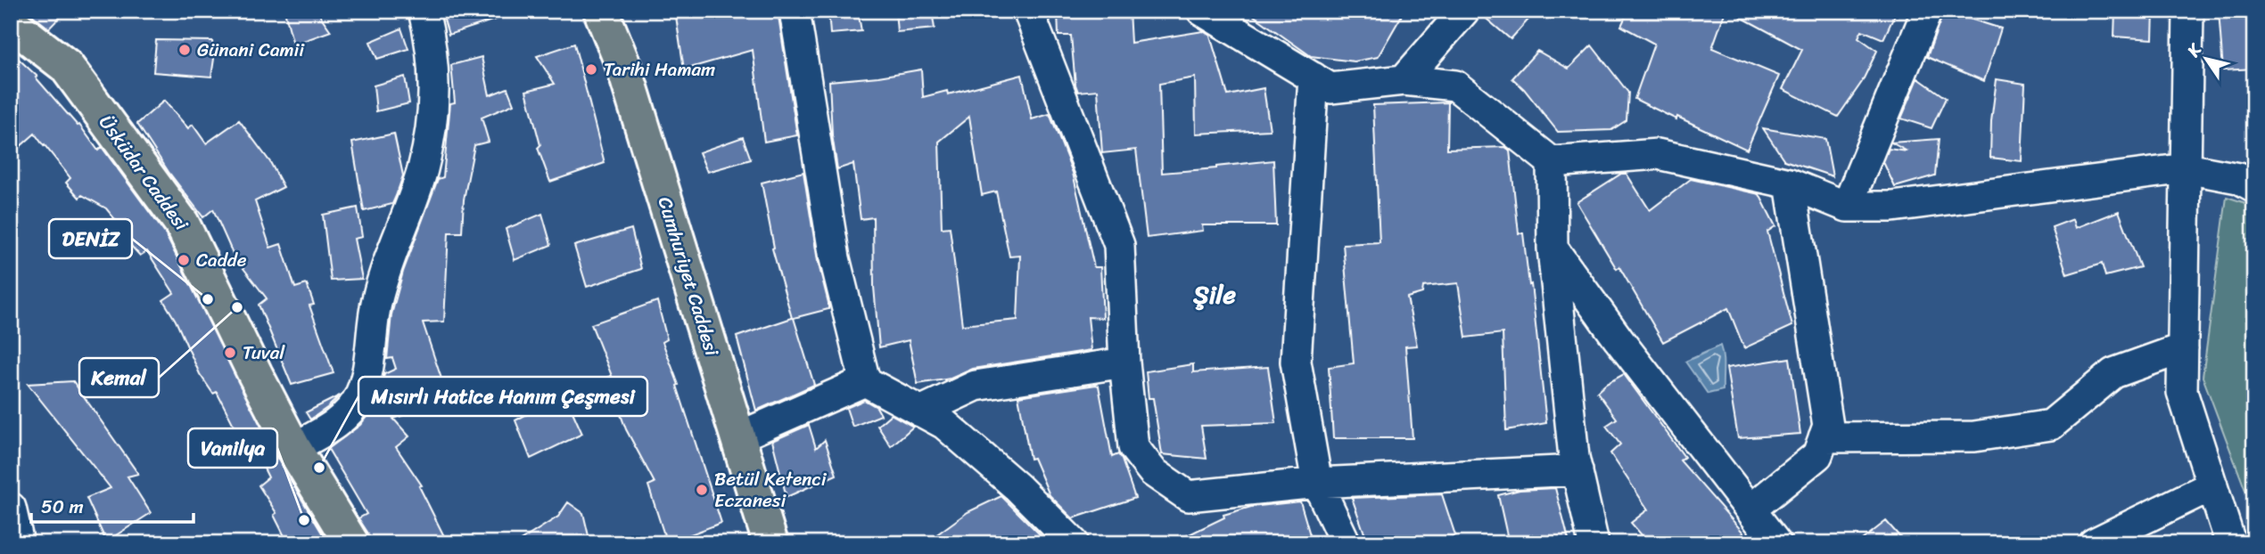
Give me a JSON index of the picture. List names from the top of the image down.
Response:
{
  "streets": {
    "main road": ["Üsküdar Caddesi", "Cumhuriyet Caddesi"]
  },
  "districts": ["Şile"],
  "places": [
    "Günani Camii",
    "Tarihi Hamam",
    "Cadde",
    "DENİZ",
    "Kemal",
    "Tuval",
    "Mısırlı Hatice Hanım Çeşmesi",
    "Betül Ketenci Eczanesi",
    "Vanilya"
  ],
  "scale_bar": "50 m",
  "north": "top left"
}
